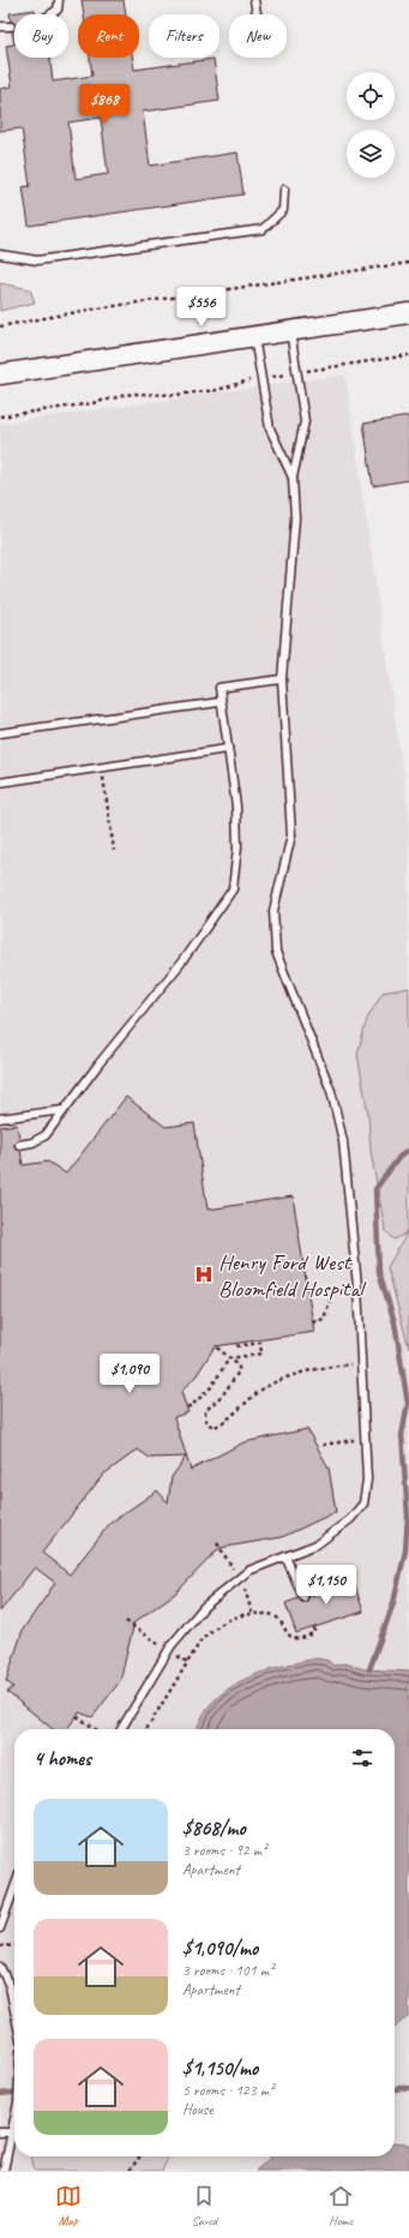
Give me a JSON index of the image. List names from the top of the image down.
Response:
{
  "places": {
    "hospital": ["Henry Ford West Bloomfield Hospital"]
  },
  "page": {
    "chip": [
      "Buy",
      "Rent",
      "Filters",
      "New"
    ],
    "price": [
      "$868",
      "$556",
      "$1,090",
      "$1,150"
    ],
    "heading": "4 homes",
    "list": [
      {
        "name": "$868/mo",
        "note": "3 rooms · 92 m² · Apartment"
      },
      {
        "name": "$1,090/mo",
        "note": "3 rooms · 101 m² · Apartment"
      },
      {
        "name": "$1,150/mo",
        "note": "5 rooms · 123 m² · House"
      }
    ],
    "tabs": ["Map", "Saved", "Home"]
  }
}
